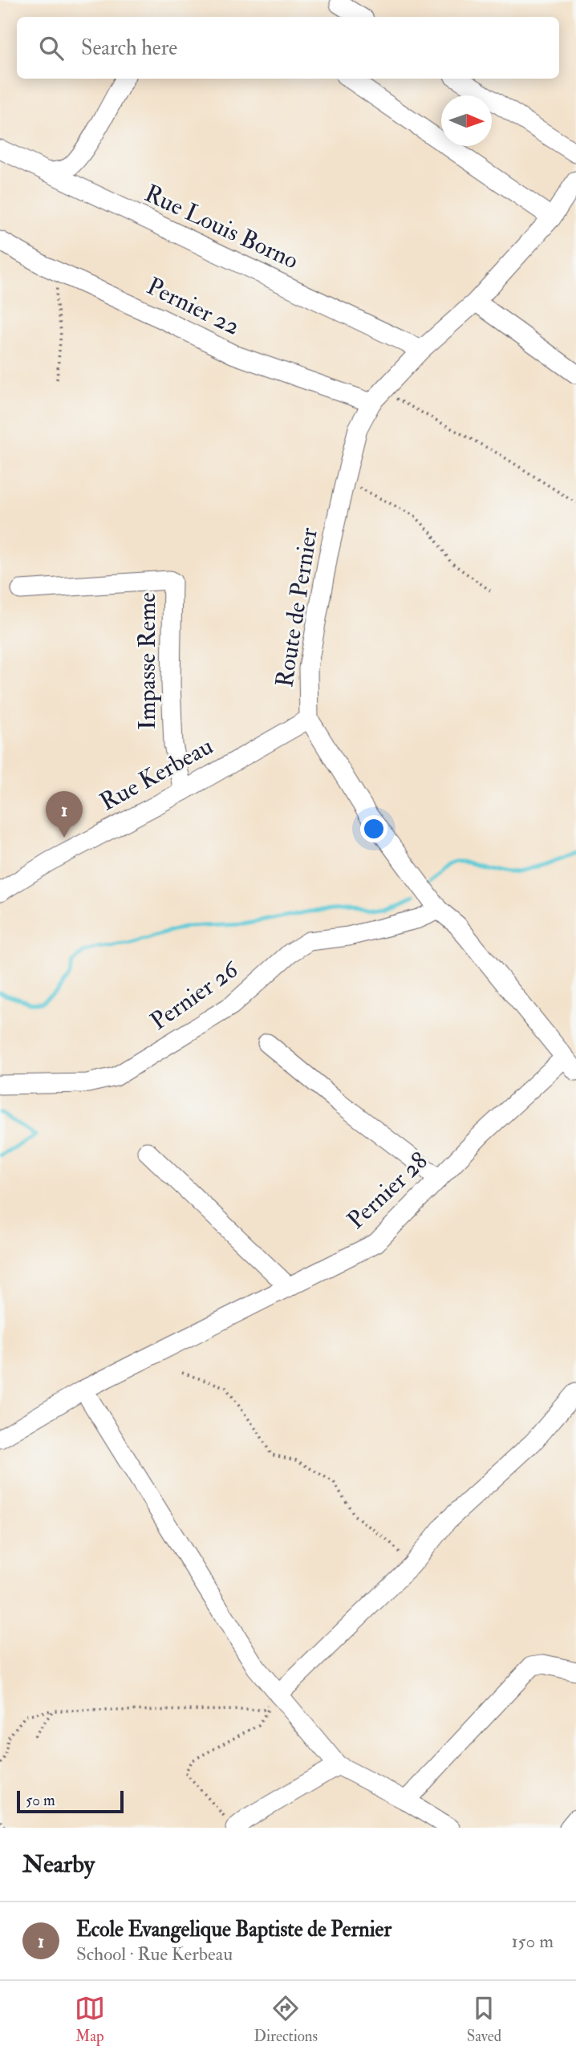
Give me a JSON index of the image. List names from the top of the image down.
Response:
{
  "streets": {
    "street": [
      "Rue Louis Borno",
      "Pernier 22",
      "Route de Pernier",
      "Impasse Reme",
      "Rue Kerbeau",
      "Pernier 26",
      "Pernier 28"
    ]
  },
  "crossings": [
    ["Rue Louis Borno", "Route de Pernier"],
    ["Pernier 22", "Route de Pernier"],
    ["Route de Pernier", "Rue Kerbeau"],
    ["Route de Pernier", "Pernier 26"],
    ["Route de Pernier", "Pernier 28"],
    ["Impasse Reme", "Rue Kerbeau"]
  ],
  "scale_bar": "50 m",
  "north": "right",
  "page": {
    "search": "Search here",
    "pins": "1",
    "scale": "50 m",
    "heading": "Nearby",
    "list": [
      {
        "mark": "1",
        "name": "Ecole Evangelique Baptiste de Pernier",
        "note": "School · Rue Kerbeau",
        "value": "150 m"
      }
    ],
    "nav": ["Map", "Directions", "Saved"]
  }
}
